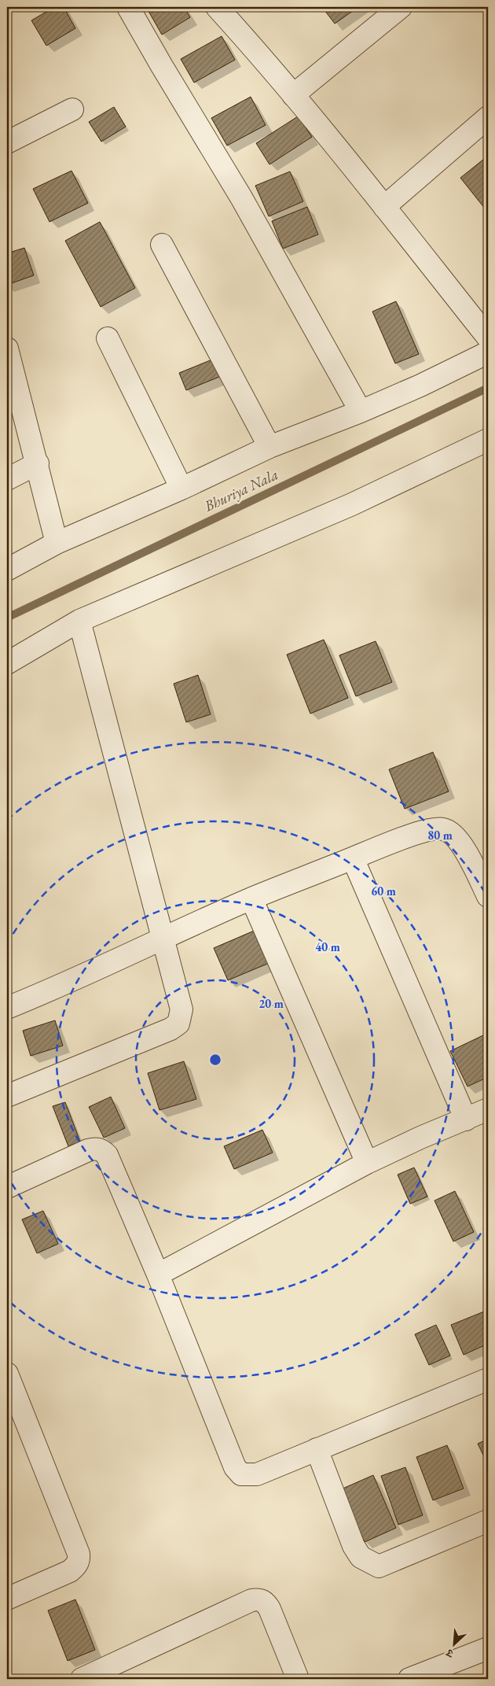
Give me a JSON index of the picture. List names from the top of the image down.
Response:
{
  "water": ["Bhuriya Nala"],
  "north": "bottom left",
  "rings": [
    "80 m",
    "60 m",
    "40 m",
    "20 m"
  ]
}
